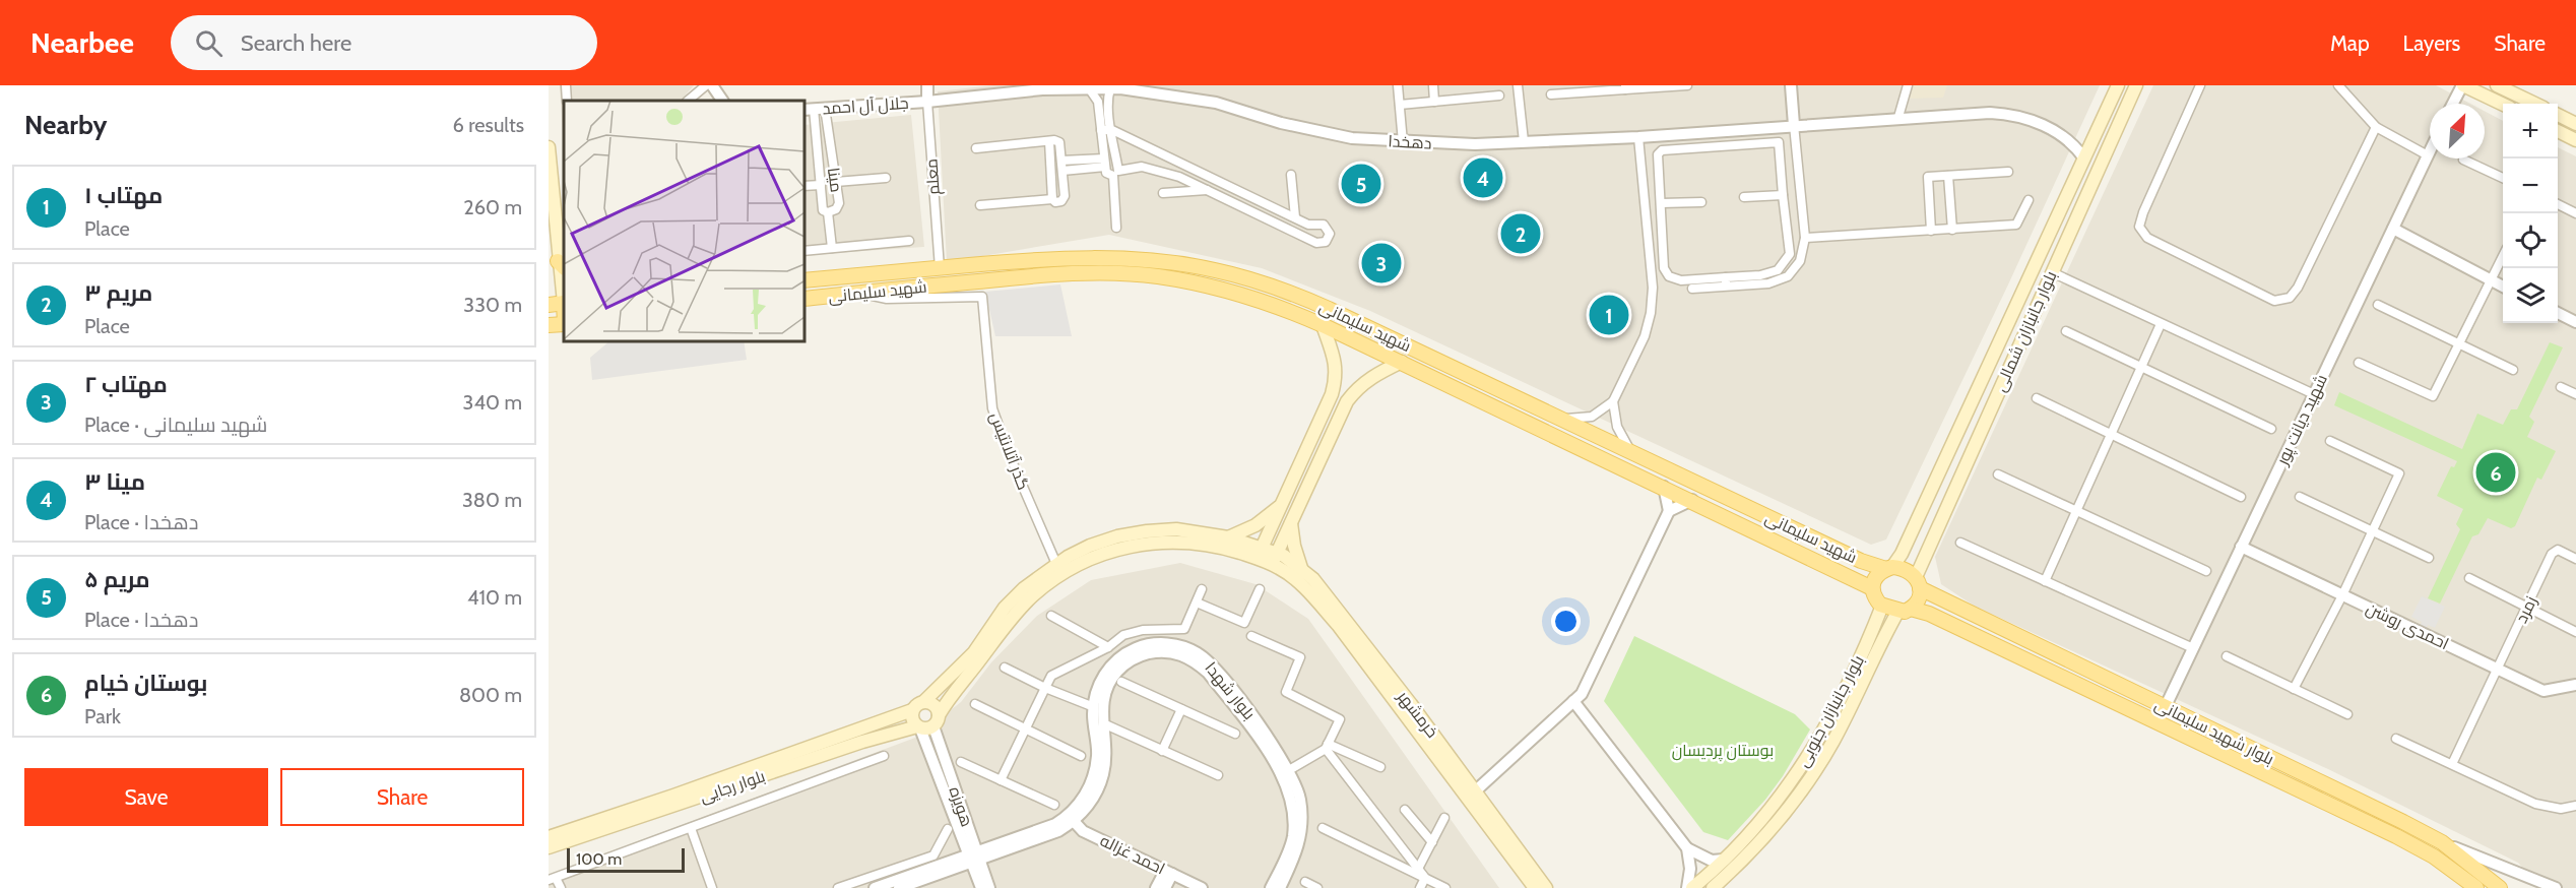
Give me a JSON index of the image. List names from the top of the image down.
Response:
{
  "streets": {
    "main road": [
      "شهید سلیمانی",
      "بلوار جانبازان شمالی",
      "بلوار جانبازان جنوبی",
      "خرمشهر",
      "بلوار شهید سلیمانی",
      "بلوار رجایی"
    ],
    "street": [
      "جلال آل احمد",
      "دهخدا",
      "معلم",
      "مینا",
      "شهید دیانت پور",
      "گذر آتلانتیس",
      "زمرد",
      "احمدی روشن",
      "بلوار شهدا",
      "هویزه",
      "احمد غزاله"
    ]
  },
  "crossings": [
    ["جلال آل احمد", "دهخدا"],
    ["جلال آل احمد", "معلم"],
    ["جلال آل احمد", "مینا"],
    ["دهخدا", "معلم"],
    ["دهخدا", "بلوار جانبازان شمالی"],
    ["معلم", "شهید سلیمانی"],
    ["شهید سلیمانی", "بلوار جانبازان شمالی"],
    ["شهید سلیمانی", "گذر آتلانتیس"],
    ["شهید سلیمانی", "بلوار جانبازان جنوبی"],
    ["شهید سلیمانی", "بلوار شهید سلیمانی"],
    ["بلوار جانبازان شمالی", "بلوار جانبازان جنوبی"],
    ["بلوار جانبازان شمالی", "بلوار شهید سلیمانی"],
    ["شهید دیانت پور", "احمدی روشن"],
    ["شهید دیانت پور", "بلوار شهید سلیمانی"],
    ["گذر آتلانتیس", "خرمشهر"],
    ["زمرد", "احمدی روشن"],
    ["بلوار شهدا", "هویزه"],
    ["بلوار شهدا", "احمد غزاله"],
    ["بلوار جانبازان جنوبی", "بلوار شهید سلیمانی"],
    ["خرمشهر", "بلوار رجایی"],
    ["خرمشهر", "هویزه"],
    ["بلوار رجایی", "هویزه"]
  ],
  "parks": ["بوستان پردیسان"],
  "scale_bar": "100 m",
  "north": "top right",
  "page": {
    "header": "Nearbee",
    "search": "Search here",
    "nav": ["Map", "Layers", "Share"],
    "heading": ["Nearby", "6 results"],
    "map_buttons": ["+", "−"],
    "pins": [
      "4",
      "5",
      "2",
      "3",
      "1",
      "6"
    ],
    "list": [
      {
        "mark": "1",
        "name": "مهتاب ۱",
        "note": "Place",
        "value": "260 m"
      },
      {
        "mark": "2",
        "name": "مریم ۳",
        "note": "Place",
        "value": "330 m"
      },
      {
        "mark": "3",
        "name": "مهتاب ۲",
        "note": "Place · شهید سلیمانی",
        "value": "340 m"
      },
      {
        "mark": "4",
        "name": "مینا ۳",
        "note": "Place · دهخدا",
        "value": "380 m"
      },
      {
        "mark": "5",
        "name": "مریم ۵",
        "note": "Place · دهخدا",
        "value": "410 m"
      },
      {
        "mark": "6",
        "name": "بوستان خیام",
        "note": "Park",
        "value": "800 m"
      }
    ],
    "buttons": ["Save", "Share"],
    "scale": "100 m"
  }
}
